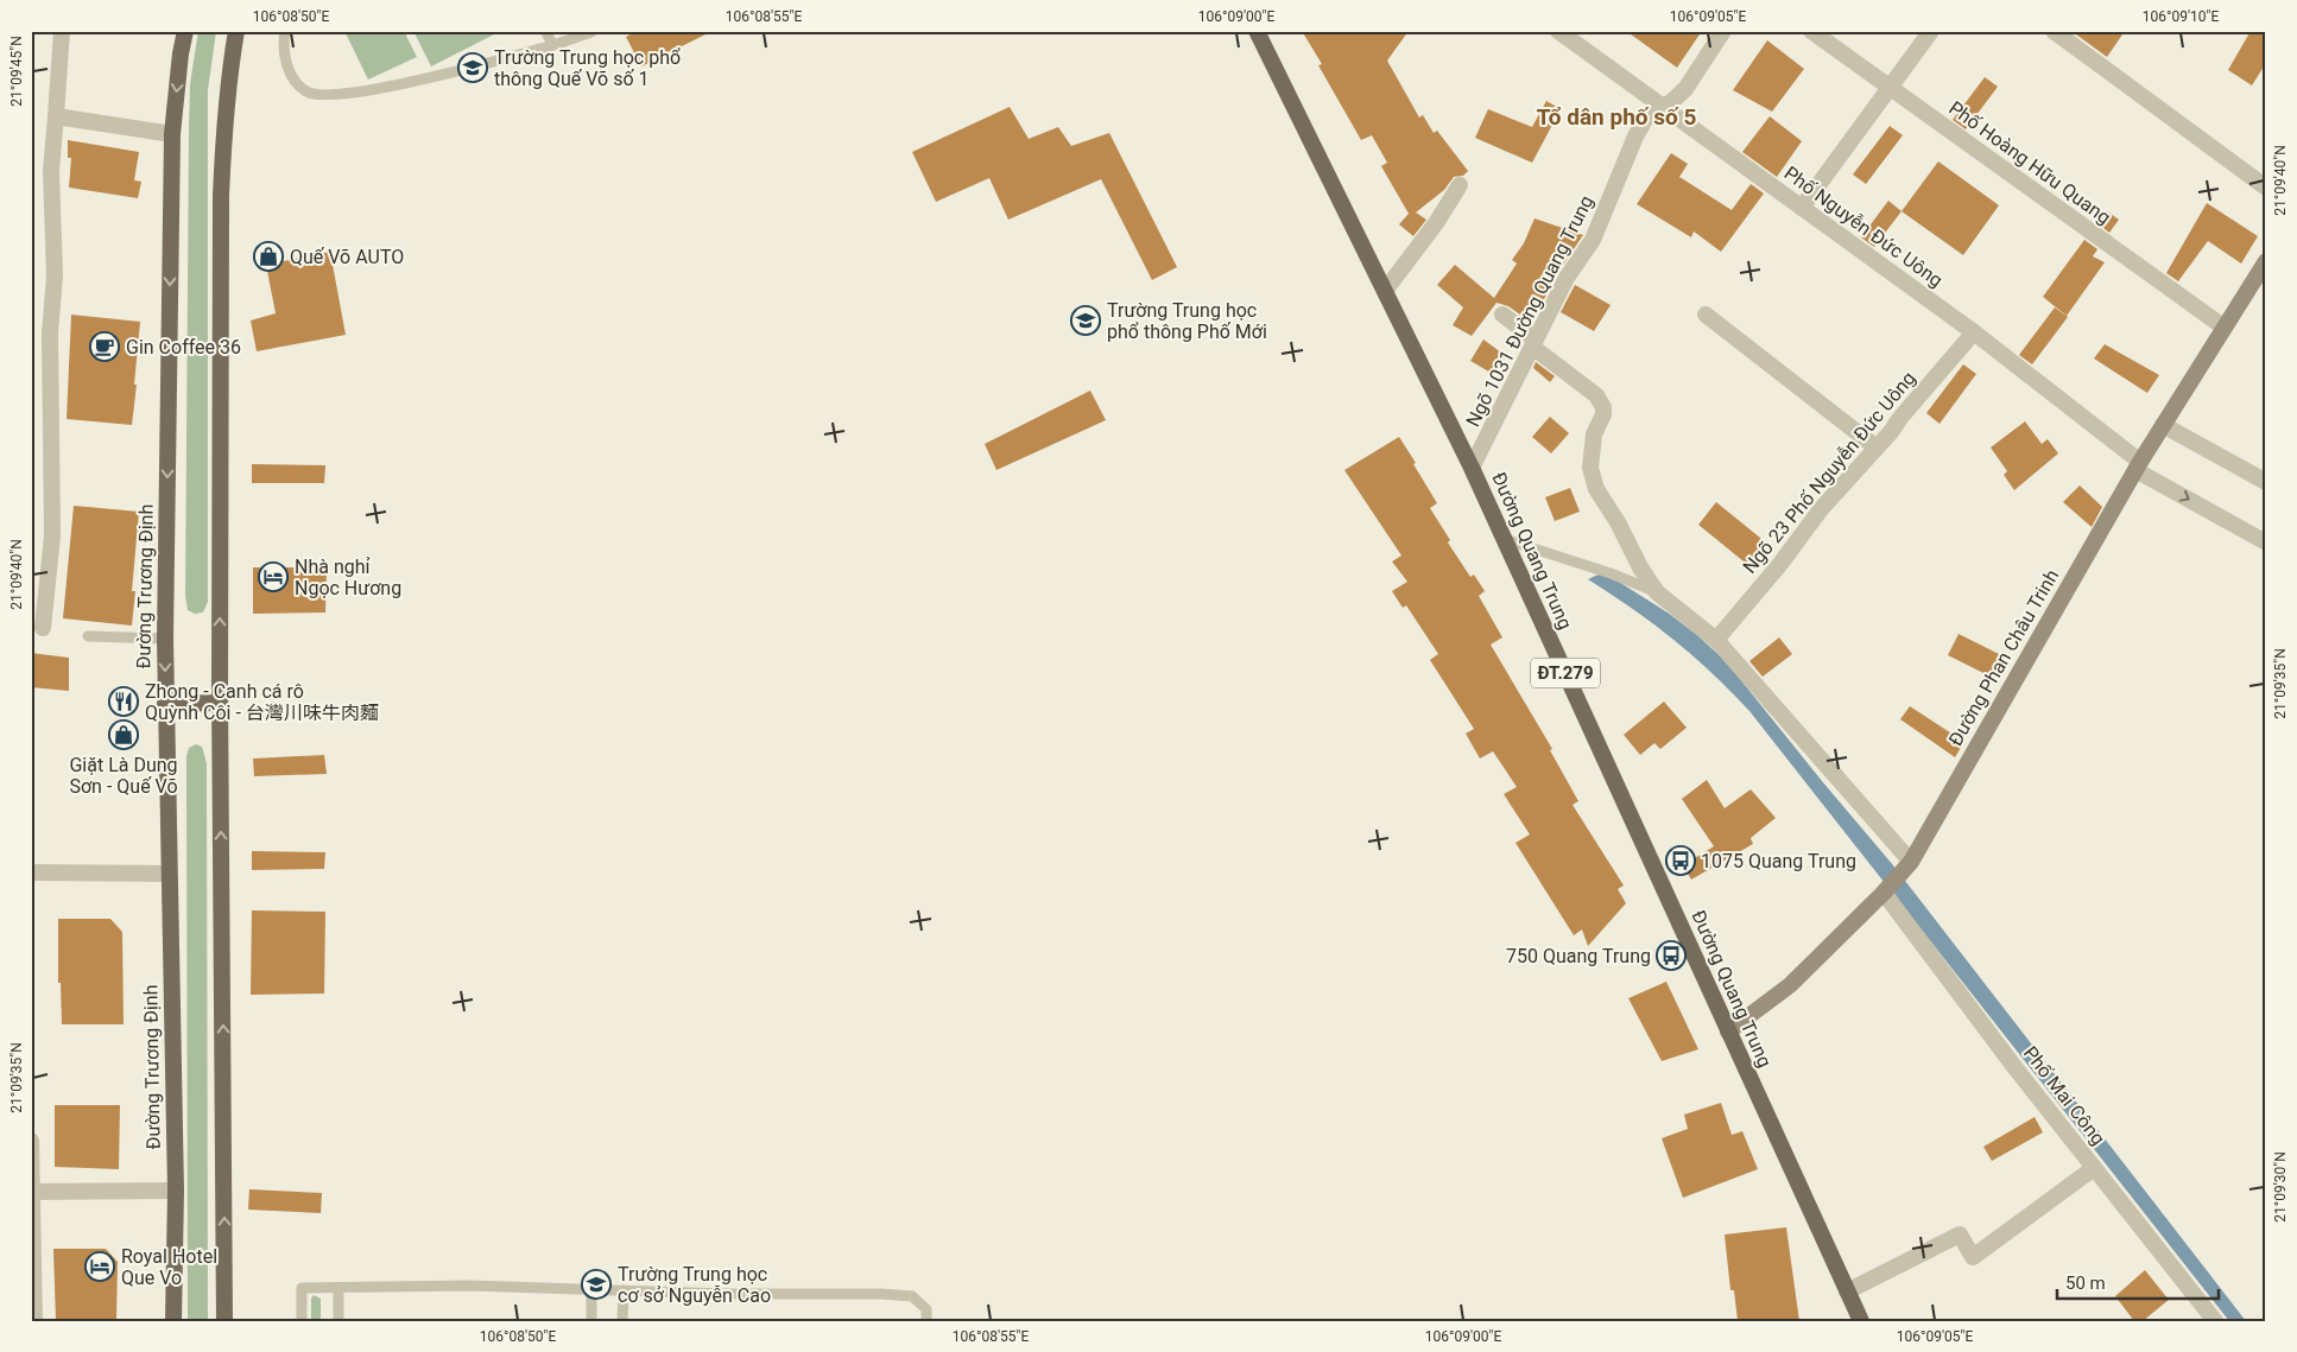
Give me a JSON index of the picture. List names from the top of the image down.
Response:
{
  "streets": {
    "main road": [
      "Đường Quang Trung",
      "Đường Trương Định",
      "Đường Phan Châu Trinh",
      "ĐT.279"
    ],
    "street": [
      "Phố Hoàng Hữu Quang",
      "Phố Nguyễn Đức Uông",
      "Ngõ 1031 Đường Quang Trung",
      "Ngõ 23 Phố Nguyễn Đức Uông",
      "Phố Mai Công"
    ]
  },
  "crossings": [
    ["Phố Hoàng Hữu Quang", "Đường Phan Châu Trinh"],
    ["Phố Nguyễn Đức Uông", "Ngõ 1031 Đường Quang Trung"],
    ["Phố Nguyễn Đức Uông", "Ngõ 23 Phố Nguyễn Đức Uông"],
    ["Phố Nguyễn Đức Uông", "Đường Phan Châu Trinh"],
    ["Ngõ 1031 Đường Quang Trung", "Đường Quang Trung"],
    ["Đường Quang Trung", "Đường Phan Châu Trinh"],
    ["Đường Phan Châu Trinh", "Phố Mai Công"]
  ],
  "districts": ["Tổ dân phố số 5"],
  "places": {
    "school or university": ["Trường Trung học phổ thông Quế Võ số 1", "Trường Trung học phổ thông Phố Mới", "Trường Trung học cơ sở Nguyễn Cao"],
    "shop": ["Quế Võ AUTO", "Giặt Là Dung Sơn - Quế Võ"],
    "cafe": ["Gin Coffee 36"],
    "hotel": ["Nhà nghỉ Ngọc Hương", "Royal Hotel Que Vo"],
    "restaurant": ["Zhong - Canh cá rô Quỳnh Côi - 台灣川味牛肉麵"],
    "bus stop": ["1075 Quang Trung", "750 Quang Trung"]
  },
  "scale_bar": "50 m",
  "coordinates": [
    "106°08'50\"E",
    "106°08'55\"E",
    "106°09'00\"E",
    "106°09'05\"E",
    "106°09'10\"E",
    "21°09'45\"N",
    "21°09'40\"N",
    "21°09'35\"N",
    "21°09'30\"N"
  ]
}
